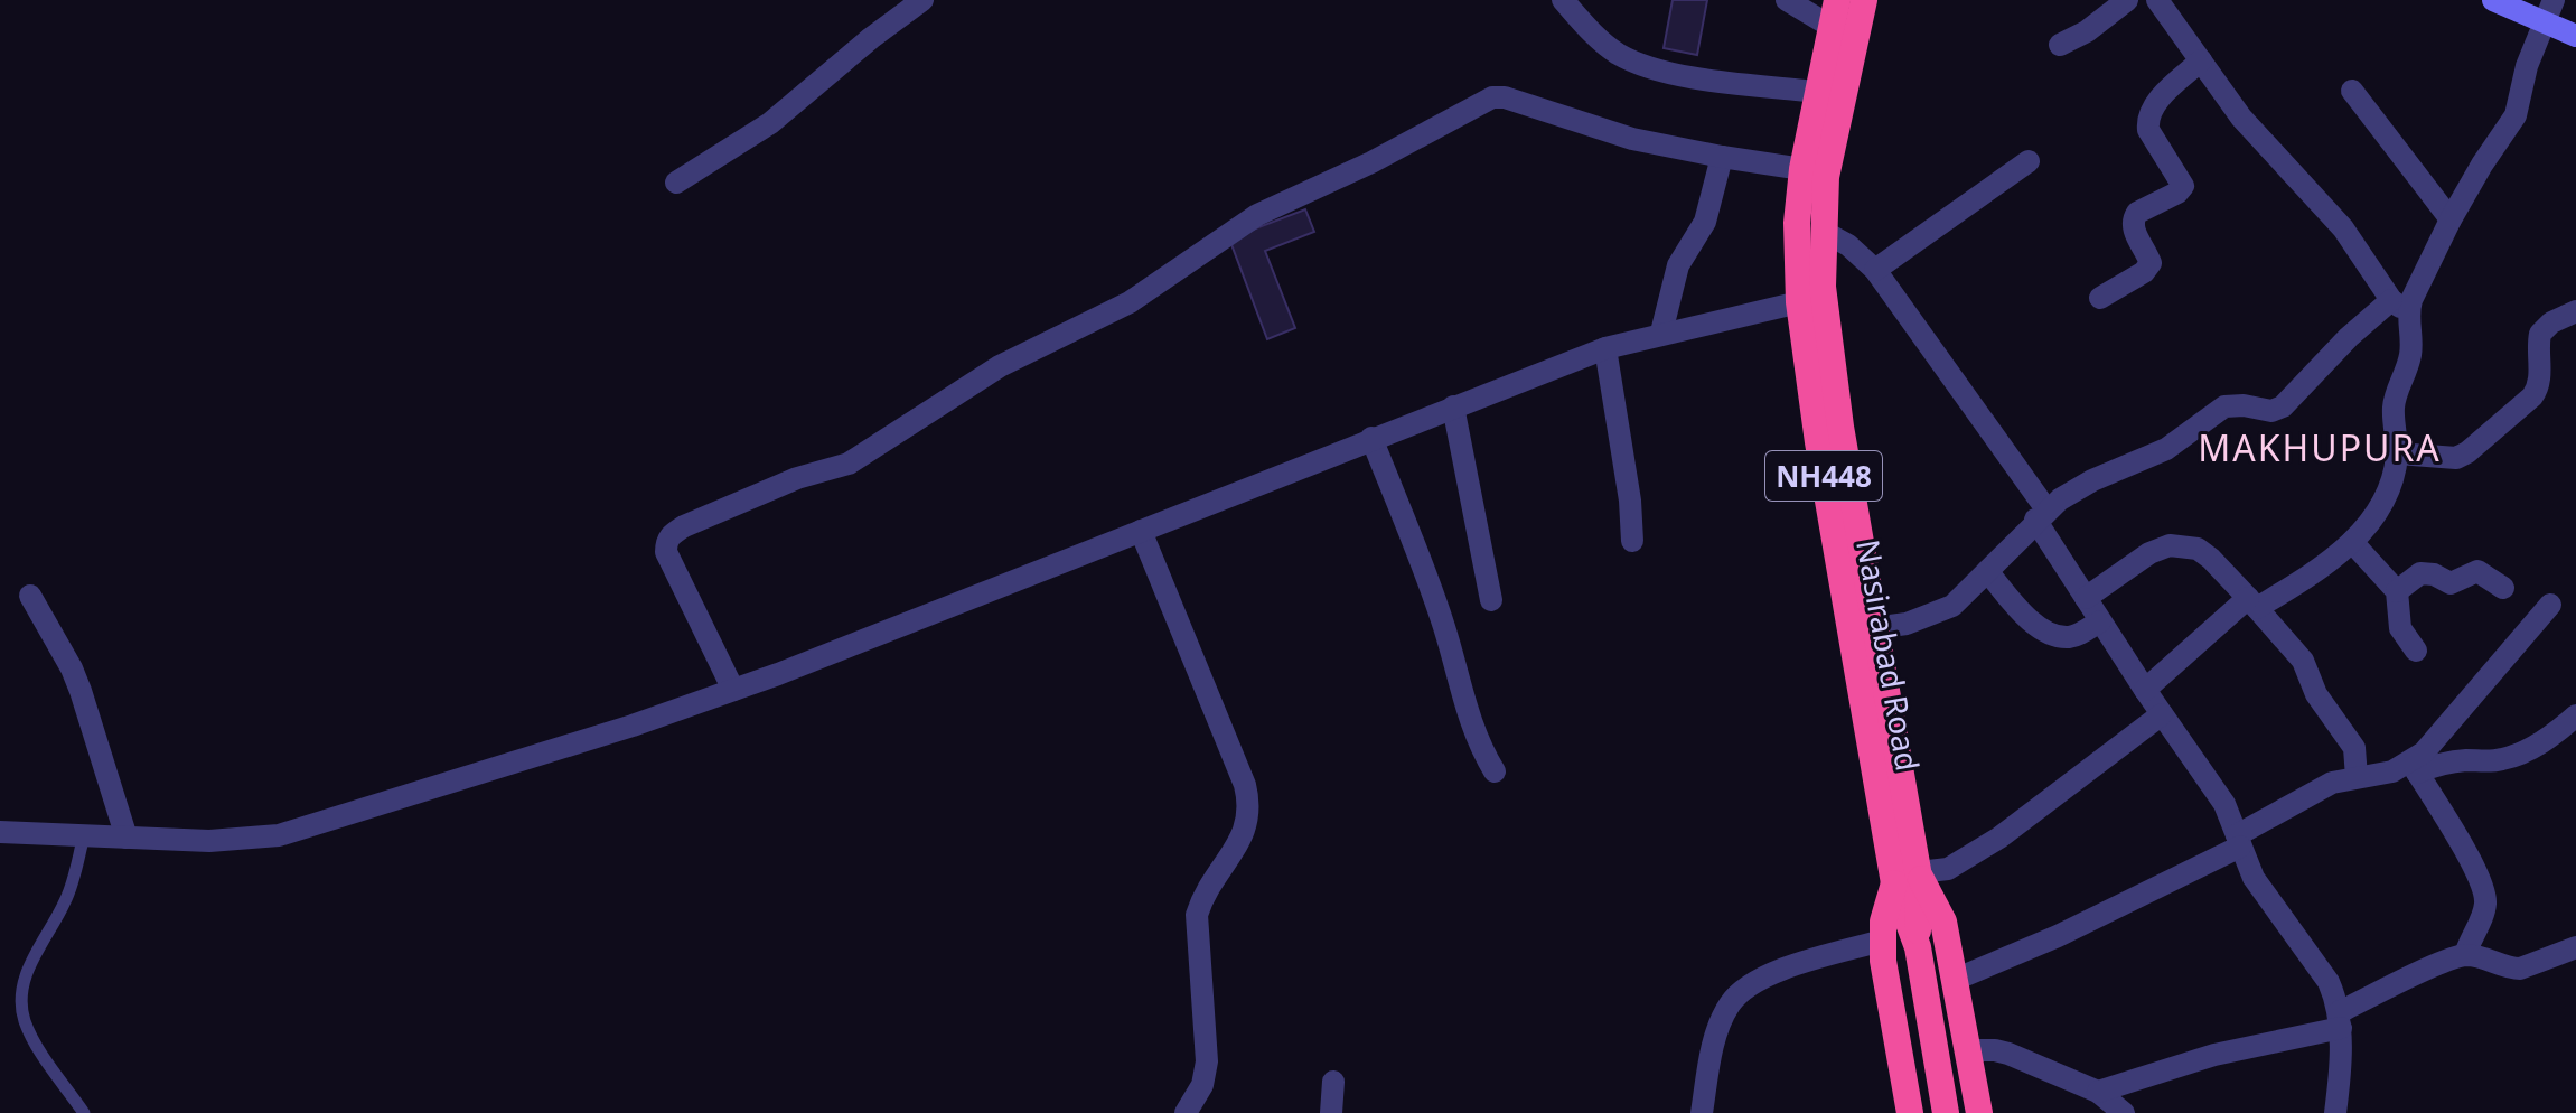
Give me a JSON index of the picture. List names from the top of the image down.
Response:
{
  "streets": {
    "highway": ["NH448", "Nasirabad Road"]
  },
  "districts": ["MAKHUPURA"]
}
